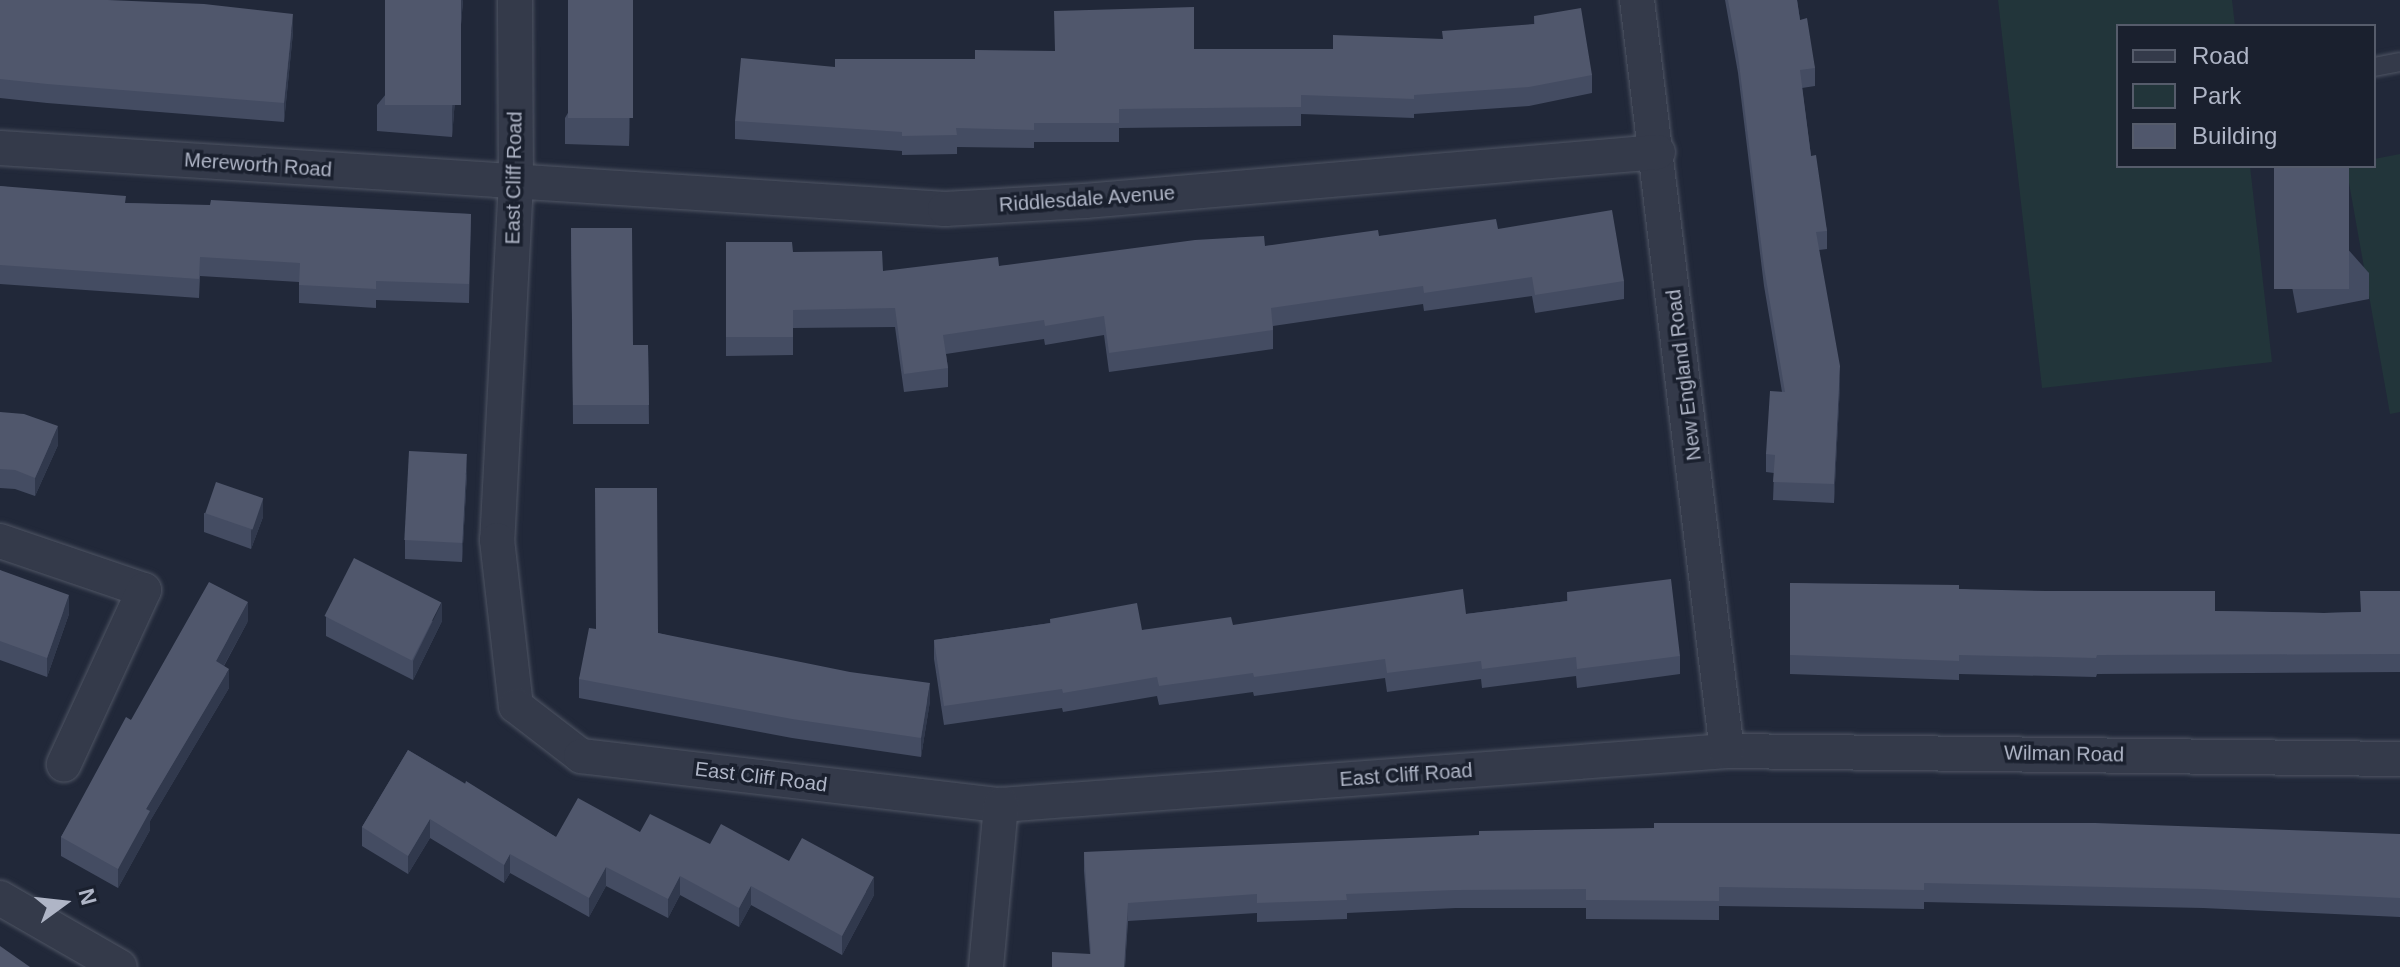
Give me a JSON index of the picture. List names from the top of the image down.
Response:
{
  "streets": {
    "street": [
      "Mereworth Road",
      "East Cliff Road",
      "Riddlesdale Avenue",
      "New England Road",
      "Wilman Road"
    ]
  },
  "crossings": [
    ["Mereworth Road", "East Cliff Road"],
    ["Mereworth Road", "Riddlesdale Avenue"],
    ["East Cliff Road", "Riddlesdale Avenue"],
    ["East Cliff Road", "New England Road"],
    ["East Cliff Road", "Wilman Road"],
    ["Riddlesdale Avenue", "New England Road"],
    ["New England Road", "Wilman Road"]
  ],
  "legend": ["Road", "Park", "Building"],
  "north": "right"
}
